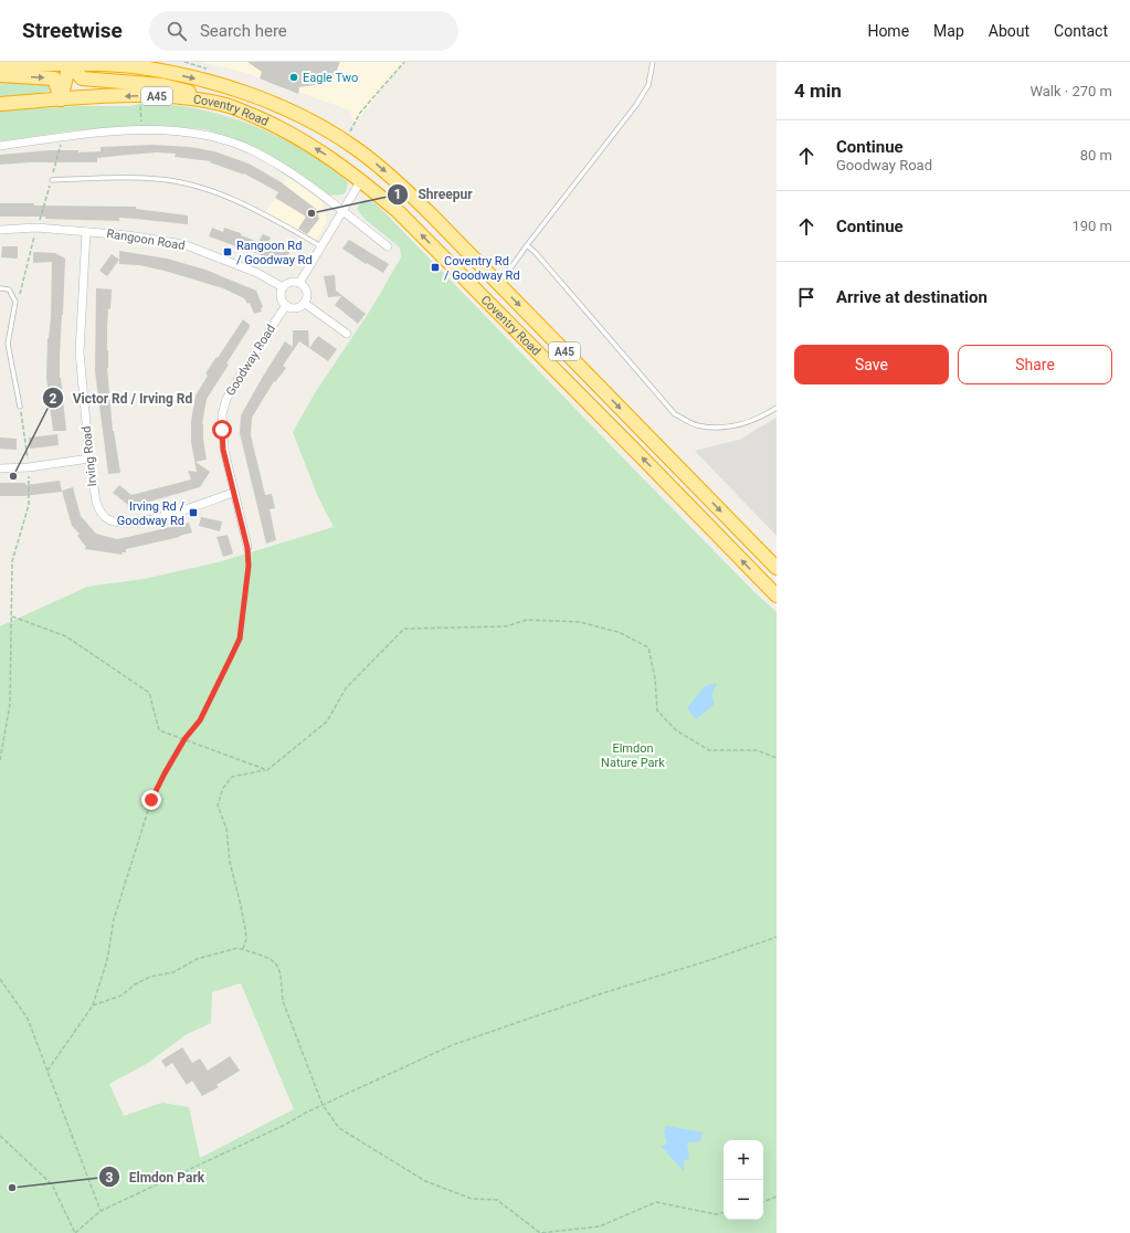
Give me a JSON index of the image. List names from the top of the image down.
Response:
{
  "streets": {
    "highway": ["A45", "Coventry Road"],
    "street": ["Rangoon Road", "Goodway Road", "Irving Road"]
  },
  "crossings": [
    ["Rangoon Road", "Goodway Road"],
    ["Rangoon Road", "Irving Road"],
    ["Goodway Road", "Irving Road"]
  ],
  "parks": ["Elmdon Nature Park"],
  "places": {
    "other": [
      "Eagle Two",
      "Shreepur",
      "Victor Rd / Irving Rd",
      "Elmdon Park"
    ],
    "transit": ["Rangoon Rd / Goodway Rd", "Coventry Rd / Goodway Rd", "Irving Rd / Goodway Rd"]
  },
  "page": {
    "header": "Streetwise",
    "search": "Search here",
    "nav": [
      "Home",
      "Map",
      "About",
      "Contact"
    ],
    "heading": ["4 min", "Walk · 270 m"],
    "list": [
      ["Continue", "Goodway Road", "80 m"],
      ["Continue", "190 m"],
      "Arrive at destination"
    ],
    "buttons": ["Save", "Share"],
    "map_buttons": ["+", "−"]
  }
}
